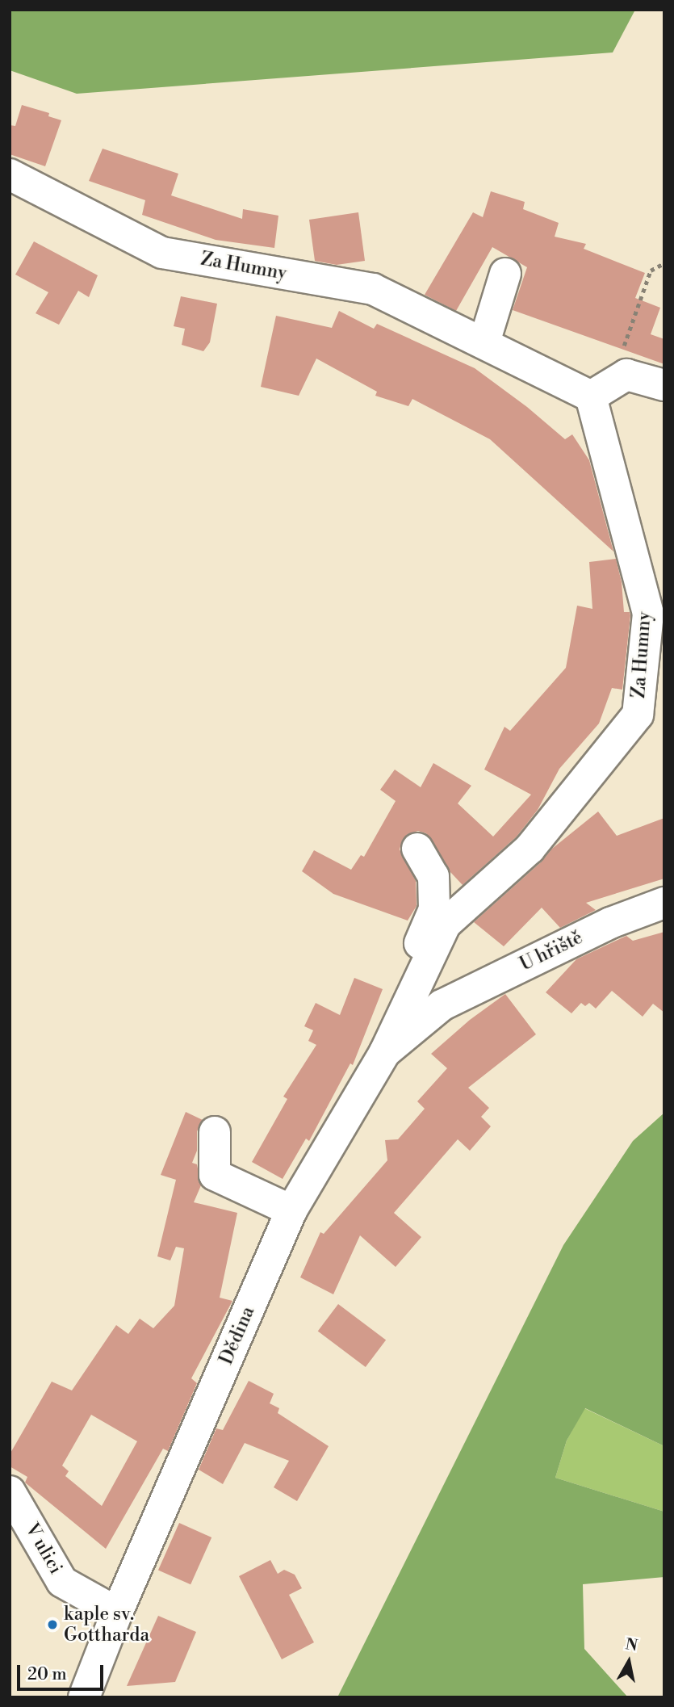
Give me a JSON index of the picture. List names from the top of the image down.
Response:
{
  "streets": {
    "street": [
      "Za Humny",
      "U hřiště",
      "Dědina",
      "V ulici"
    ]
  },
  "crossings": [
    ["Za Humny", "Dědina"],
    ["U hřiště", "Dědina"],
    ["Dědina", "V ulici"]
  ],
  "places": ["kaple sv. Gottharda"],
  "scale_bar": "20 m",
  "north": "top"
}
